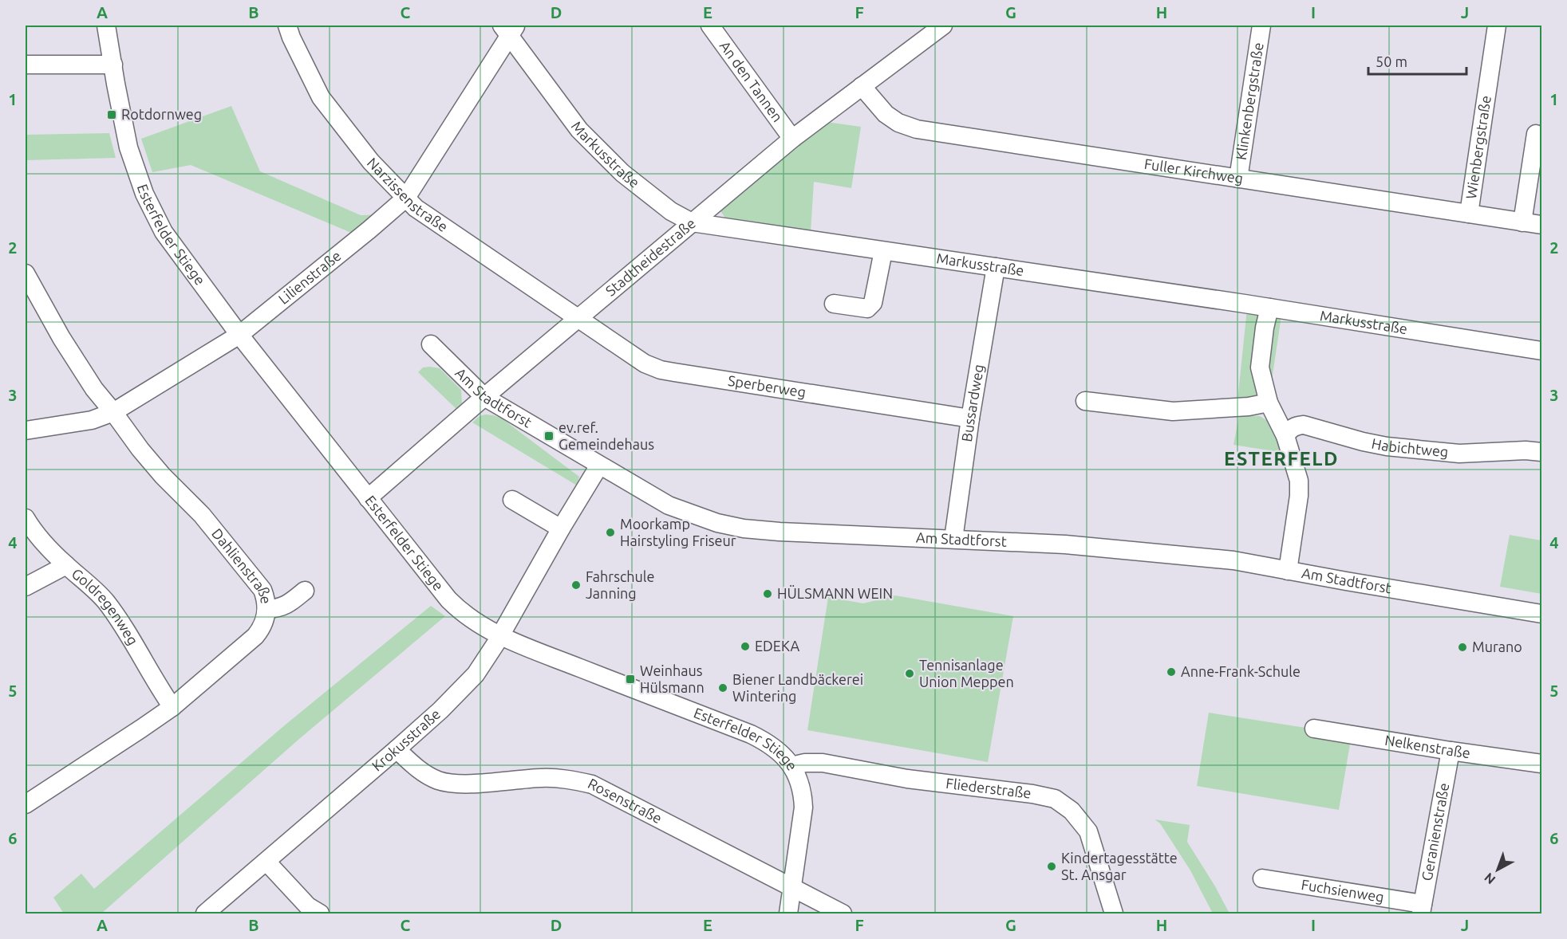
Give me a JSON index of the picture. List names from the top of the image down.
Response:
{
  "streets": {
    "street": [
      "An den Tannen",
      "Klinkenbergstraße",
      "Wienbergstraße",
      "Markusstraße",
      "Fuller Kirchweg",
      "Narzissenstraße",
      "Esterfelder Stiege",
      "Stadtheidestraße",
      "Lilienstraße",
      "Sperberweg",
      "Am Stadtforst",
      "Bussardweg",
      "Habichtweg",
      "Dahlienstraße",
      "Goldregenweg",
      "Krokusstraße",
      "Nelkenstraße",
      "Fliederstraße",
      "Rosenstraße",
      "Geranienstraße",
      "Fuchsienweg"
    ]
  },
  "crossings": [
    ["An den Tannen", "Stadtheidestraße"],
    ["Klinkenbergstraße", "Fuller Kirchweg"],
    ["Wienbergstraße", "Fuller Kirchweg"],
    ["Markusstraße", "Stadtheidestraße"],
    ["Markusstraße", "Lilienstraße"],
    ["Markusstraße", "Bussardweg"],
    ["Fuller Kirchweg", "Stadtheidestraße"],
    ["Narzissenstraße", "Stadtheidestraße"],
    ["Narzissenstraße", "Lilienstraße"],
    ["Narzissenstraße", "Sperberweg"],
    ["Esterfelder Stiege", "Stadtheidestraße"],
    ["Esterfelder Stiege", "Lilienstraße"],
    ["Esterfelder Stiege", "Krokusstraße"],
    ["Esterfelder Stiege", "Fliederstraße"],
    ["Esterfelder Stiege", "Rosenstraße"],
    ["Stadtheidestraße", "Sperberweg"],
    ["Stadtheidestraße", "Am Stadtforst"],
    ["Lilienstraße", "Dahlienstraße"],
    ["Sperberweg", "Bussardweg"],
    ["Am Stadtforst", "Bussardweg"],
    ["Am Stadtforst", "Krokusstraße"],
    ["Dahlienstraße", "Goldregenweg"],
    ["Krokusstraße", "Rosenstraße"],
    ["Nelkenstraße", "Geranienstraße"],
    ["Geranienstraße", "Fuchsienweg"]
  ],
  "districts": ["ESTERFELD"],
  "places": {
    "transit": ["Rotdornweg", "ev.ref. Gemeindehaus", "Weinhaus Hülsmann"],
    "other": [
      "Moorkamp Hairstyling Friseur",
      "Fahrschule Janning",
      "HÜLSMANN WEIN",
      "EDEKA",
      "Murano",
      "Anne-Frank-Schule",
      "Tennisanlage Union Meppen",
      "Biener Landbäckerei Wintering",
      "Kindertagesstätte St. Ansgar"
    ]
  },
  "scale_bar": "50 m",
  "north": "bottom left",
  "grid": {
    "columns": [
      "A",
      "B",
      "C",
      "D",
      "E",
      "F",
      "G",
      "H",
      "I",
      "J"
    ],
    "rows": [
      "1",
      "2",
      "3",
      "4",
      "5",
      "6"
    ]
  }
}
